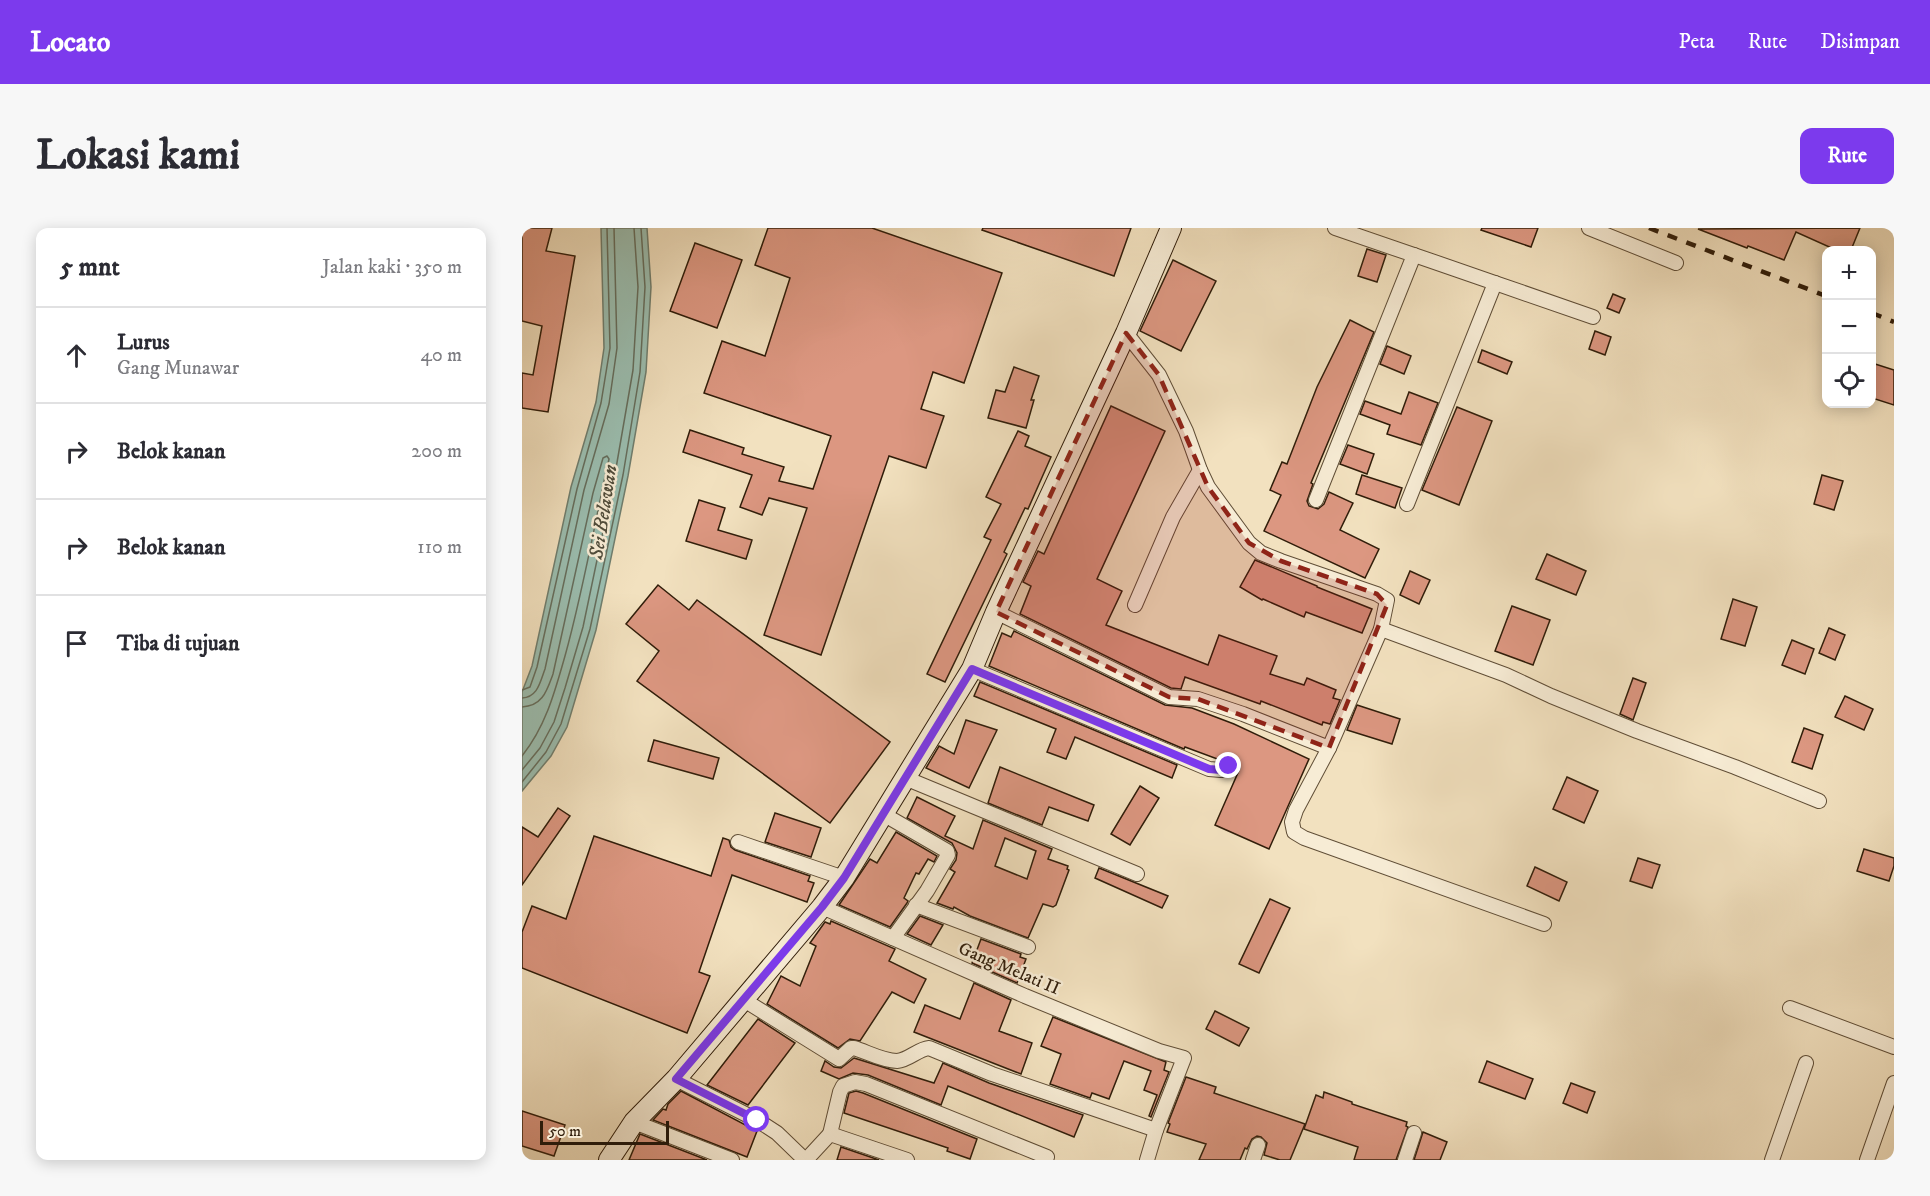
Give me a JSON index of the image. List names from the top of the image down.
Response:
{
  "streets": {
    "street": ["Gang Melati II"]
  },
  "water": ["Sei Belawan"],
  "scale_bar": "50 m",
  "page": {
    "header": "Locato",
    "nav": ["Peta", "Rute", "Disimpan"],
    "buttons": "Rute",
    "title": "Lokasi kami",
    "heading": ["5 mnt", "Jalan kaki · 350 m"],
    "map_buttons": ["+", "−"],
    "list": [
      ["Lurus", "Gang Munawar", "40 m"],
      ["Belok kanan", "200 m"],
      ["Belok kanan", "110 m"],
      "Tiba di tujuan"
    ],
    "scale": "50 m"
  }
}
